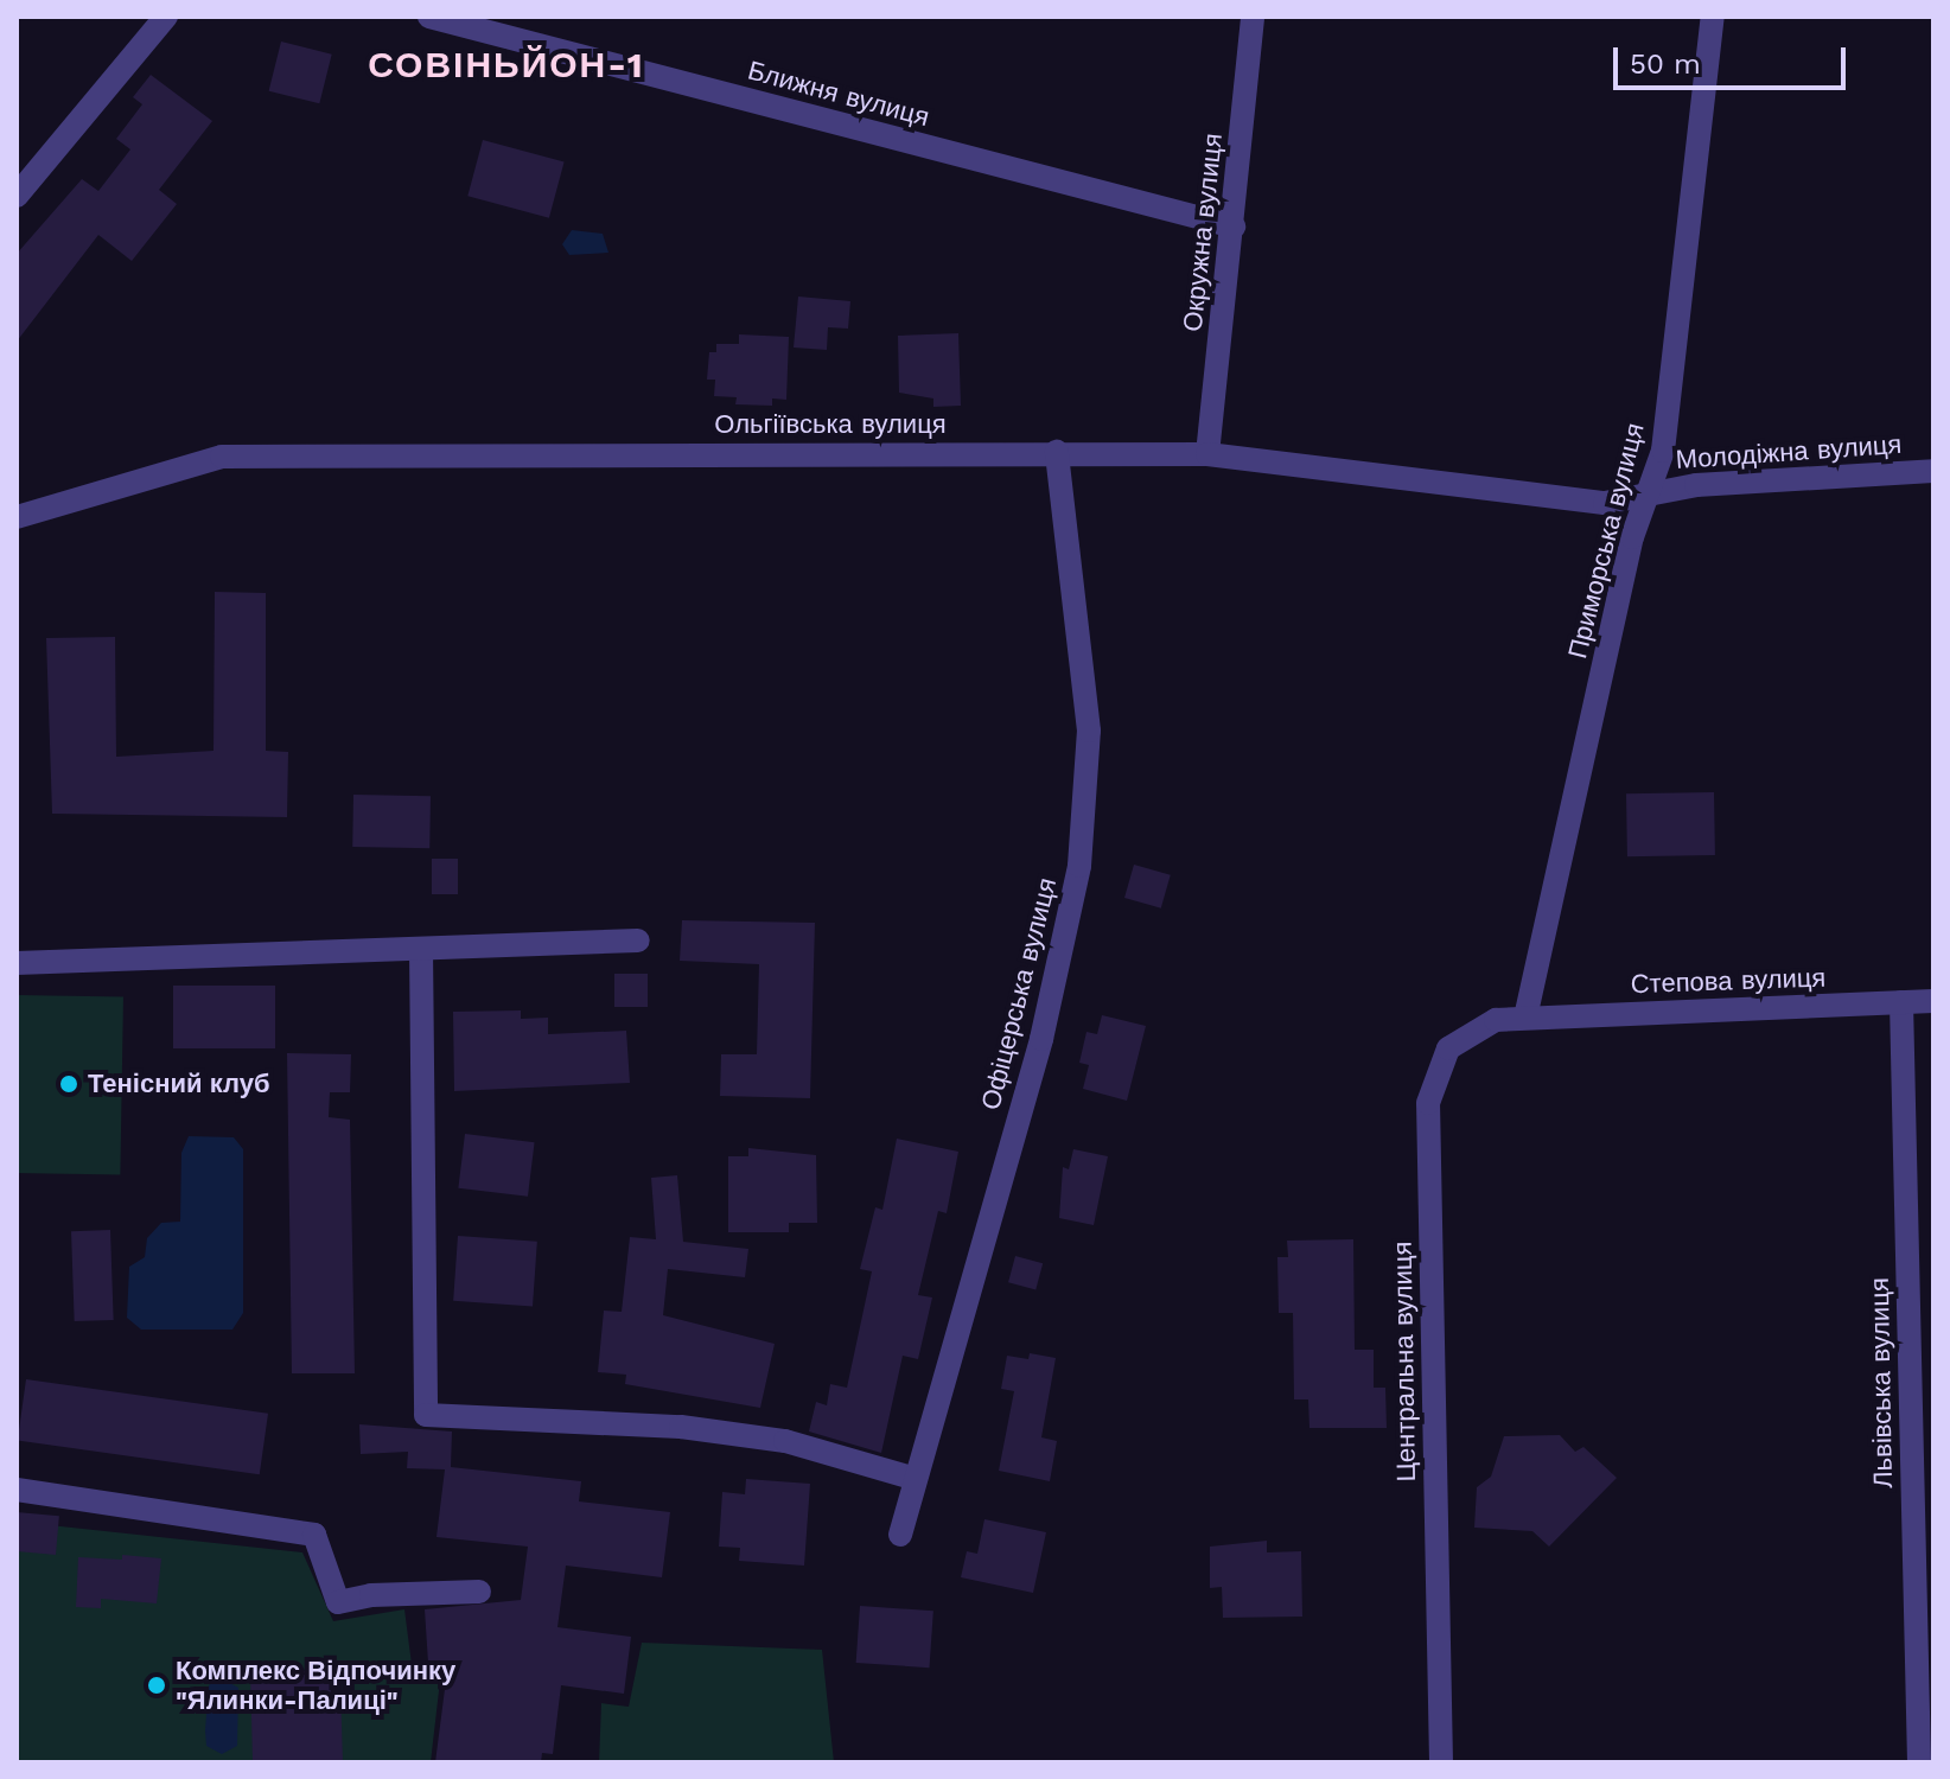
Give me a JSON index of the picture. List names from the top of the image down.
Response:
{
  "streets": {
    "street": [
      "Ближня вулиця",
      "Окружна вулиця",
      "Ольгіївська вулиця",
      "Молодіжна вулиця",
      "Приморська вулиця",
      "Степова вулиця",
      "Офіцерська вулиця",
      "Центральна вулиця",
      "Львівська вулиця"
    ]
  },
  "crossings": [
    ["Ближня вулиця", "Окружна вулиця"],
    ["Окружна вулиця", "Ольгіївська вулиця"],
    ["Ольгіївська вулиця", "Молодіжна вулиця"],
    ["Ольгіївська вулиця", "Приморська вулиця"],
    ["Ольгіївська вулиця", "Офіцерська вулиця"],
    ["Молодіжна вулиця", "Приморська вулиця"],
    ["Приморська вулиця", "Степова вулиця"],
    ["Приморська вулиця", "Центральна вулиця"],
    ["Степова вулиця", "Центральна вулиця"],
    ["Степова вулиця", "Львівська вулиця"]
  ],
  "districts": ["СОВІНЬЙОН-1"],
  "places": ["Тенісний клуб", "Комплекс Відпочинку \"Ялинки-Палиці\""],
  "scale_bar": "50 m"
}
